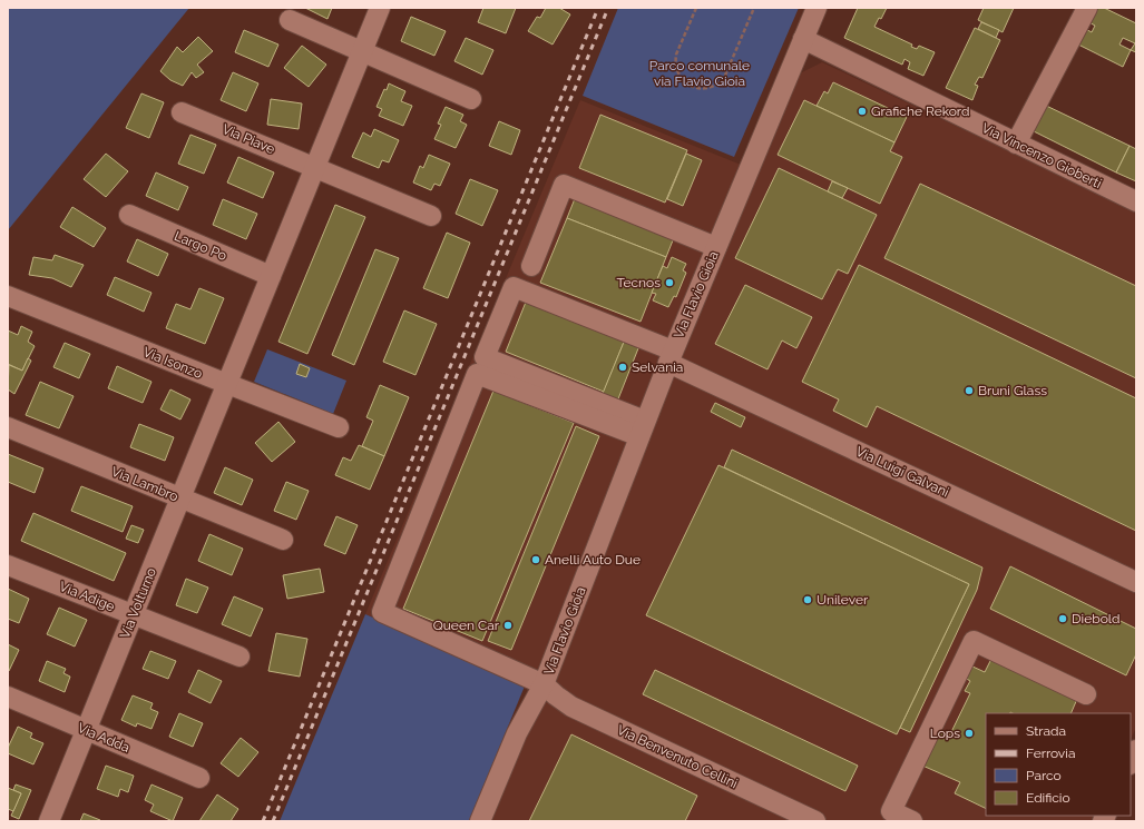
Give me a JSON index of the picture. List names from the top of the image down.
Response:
{
  "streets": {
    "street": [
      "Via Piave",
      "Via Vincenzo Gioberti",
      "Largo Po",
      "Via Flavio Gioia",
      "Via Isonzo",
      "Via Luigi Galvani",
      "Via Lambro",
      "Via Adige",
      "Via Volturno",
      "Via Adda",
      "Via Benvenuto Cellini"
    ]
  },
  "crossings": [
    ["Via Vincenzo Gioberti", "Via Flavio Gioia"],
    ["Via Flavio Gioia", "Via Luigi Galvani"],
    ["Via Flavio Gioia", "Via Benvenuto Cellini"],
    ["Via Isonzo", "Via Volturno"],
    ["Via Luigi Galvani", "Via Benvenuto Cellini"],
    ["Via Lambro", "Via Volturno"],
    ["Via Adige", "Via Volturno"],
    ["Via Volturno", "Via Adda"]
  ],
  "parks": ["Parco comunale via Flavio Gioia"],
  "places": [
    "Grafiche Rekord",
    "Tecnos",
    "Selvania",
    "Bruni Glass",
    "Anelli Auto Due",
    "Unilever",
    "Diebold",
    "Queen Car",
    "Lops"
  ],
  "legend": [
    "Strada",
    "Ferrovia",
    "Parco",
    "Edificio"
  ]
}
